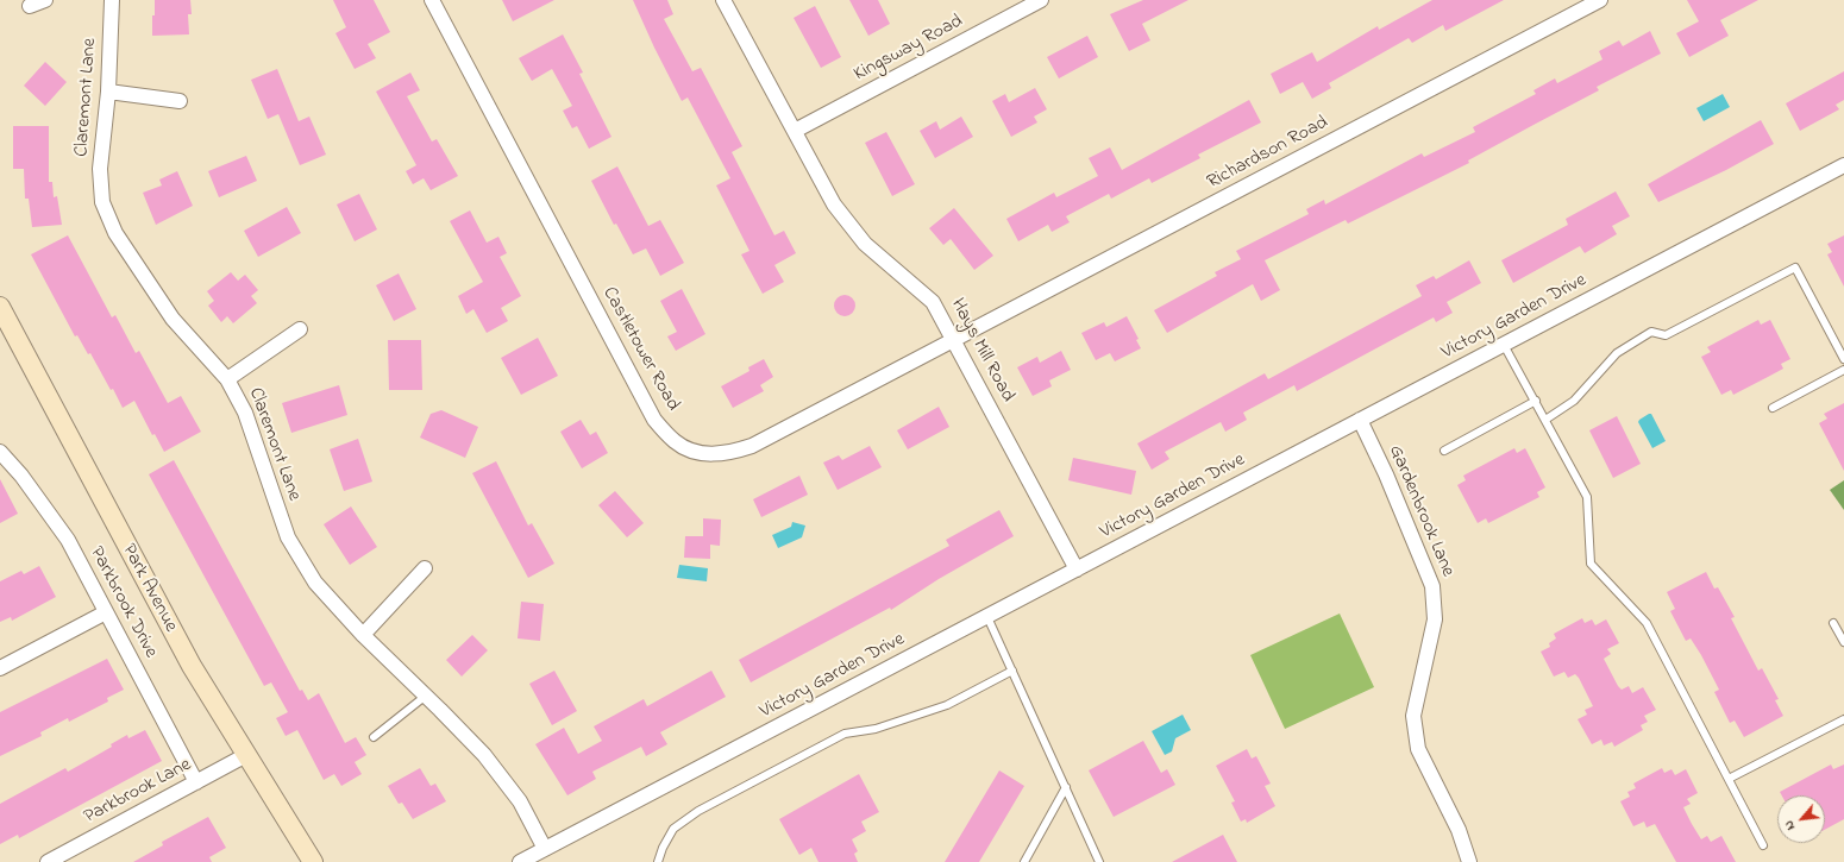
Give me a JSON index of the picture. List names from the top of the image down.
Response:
{
  "streets": {
    "main road": ["Park Avenue"],
    "street": [
      "Kingsway Road",
      "Claremont Lane",
      "Richardson Road",
      "Victory Garden Drive",
      "Castletower Road",
      "Hays Mill Road",
      "Gardenbrook Lane",
      "Parkbrook Drive",
      "Parkbrook Lane"
    ]
  },
  "crossings": [
    ["Kingsway Road", "Hays Mill Road"],
    ["Claremont Lane", "Victory Garden Drive"],
    ["Richardson Road", "Castletower Road"],
    ["Richardson Road", "Hays Mill Road"],
    ["Victory Garden Drive", "Hays Mill Road"],
    ["Victory Garden Drive", "Gardenbrook Lane"],
    ["Castletower Road", "Hays Mill Road"],
    ["Park Avenue", "Parkbrook Lane"],
    ["Parkbrook Drive", "Parkbrook Lane"]
  ],
  "north": "bottom left"
}
